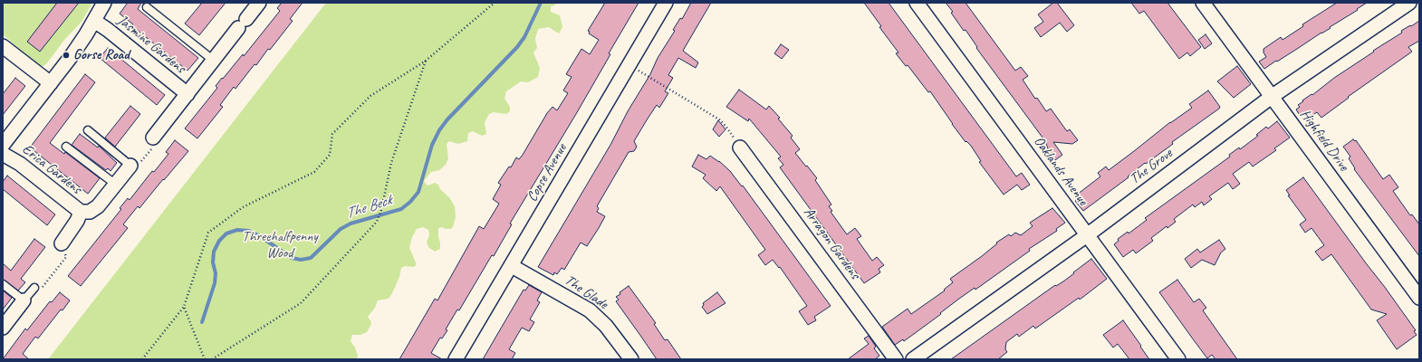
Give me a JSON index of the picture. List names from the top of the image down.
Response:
{
  "streets": {
    "street": [
      "Jasmine Gardens",
      "Highfield Drive",
      "The Grove",
      "Erica Gardens",
      "Oaklands Avenue",
      "Copse Avenue",
      "Arragon Gardens",
      "The Glade"
    ]
  },
  "crossings": [
    ["Highfield Drive", "The Grove"],
    ["The Grove", "Oaklands Avenue"],
    ["Copse Avenue", "The Glade"]
  ],
  "water": ["The Beck"],
  "parks": ["Threehalfpenny Wood"],
  "places": ["Gorse Road"]
}
